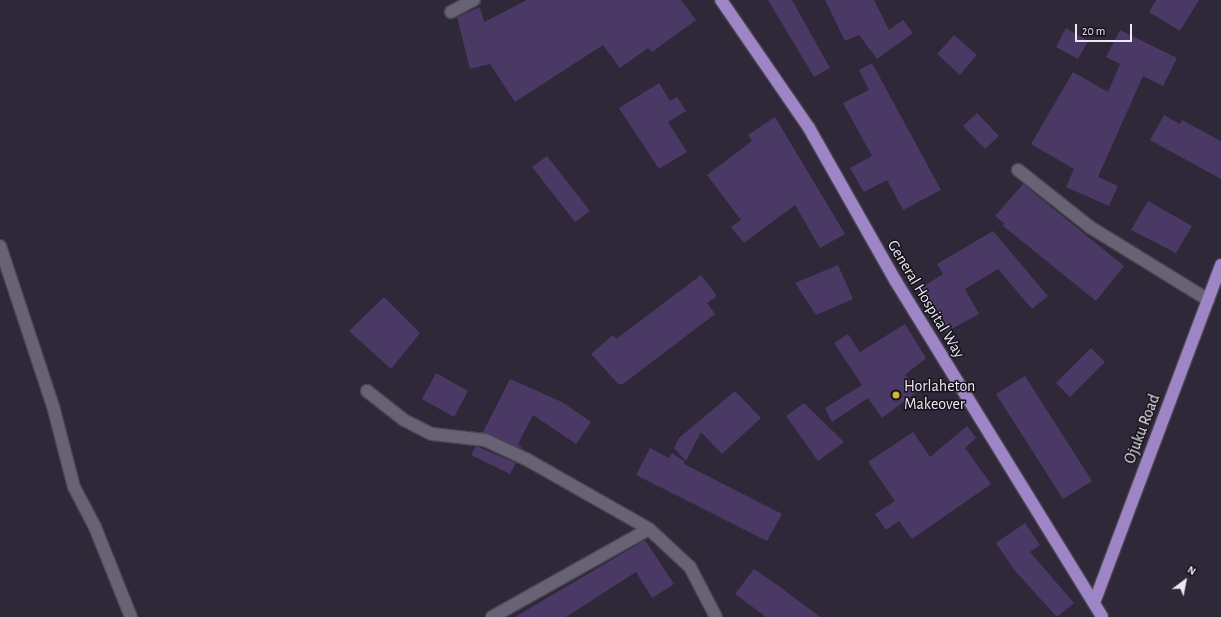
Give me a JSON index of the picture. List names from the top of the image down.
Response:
{
  "streets": {
    "main road": ["General Hospital Way", "Ojuku Road"]
  },
  "crossings": [
    ["General Hospital Way", "Ojuku Road"]
  ],
  "places": ["Horlaheton Makeover"],
  "scale_bar": "20 m",
  "north": "top right"
}
